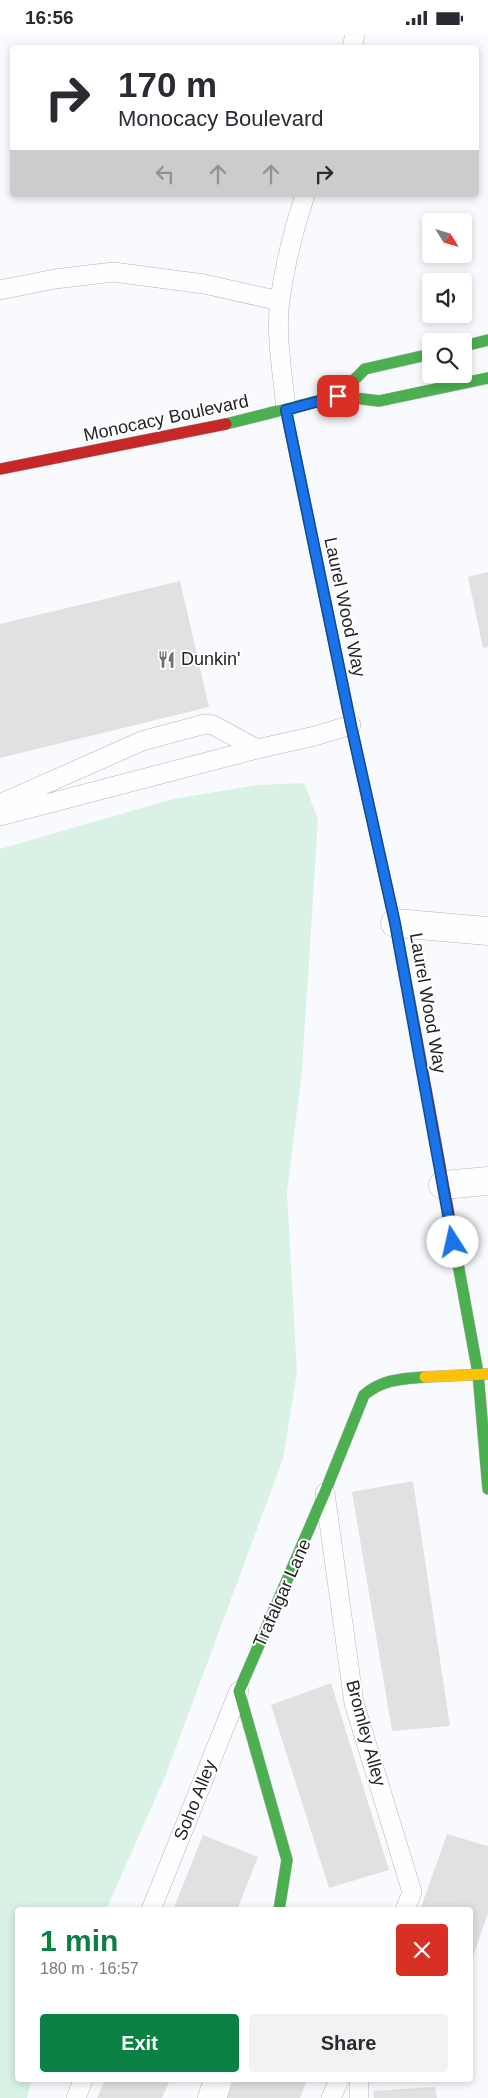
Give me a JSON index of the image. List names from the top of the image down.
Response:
{
  "streets": {
    "street": ["Monocacy Boulevard", "Laurel Wood Way", "Trafalgar Lane"],
    "lane": ["Bromley Alley", "Soho Alley"]
  },
  "crossings": [
    ["Monocacy Boulevard", "Laurel Wood Way"],
    ["Laurel Wood Way", "Trafalgar Lane"],
    ["Trafalgar Lane", "Bromley Alley"],
    ["Trafalgar Lane", "Soho Alley"]
  ],
  "places": {
    "restaurant": ["Dunkin'"]
  },
  "north": "bottom right",
  "page": {
    "status": "16:56",
    "turn": ["170 m", "Monocacy Boulevard"],
    "heading": ["1 min", "180 m · 16:57"],
    "buttons": ["Exit", "Share"]
  }
}
